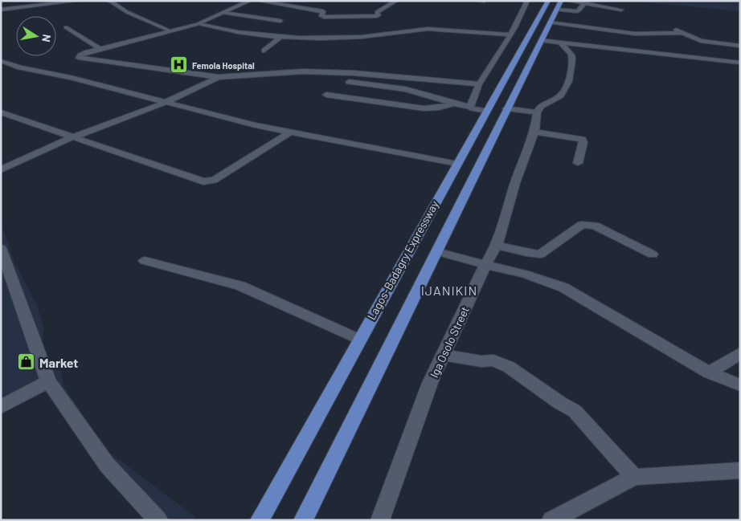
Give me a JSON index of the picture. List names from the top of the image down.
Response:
{
  "streets": {
    "highway": ["Lagos-Badagry Expressway"],
    "street": ["Iga Osolo Street"]
  },
  "districts": ["IJANIKIN"],
  "places": {
    "hospital": ["Femola Hospital"],
    "shop": ["Market"]
  },
  "north": "right"
}
